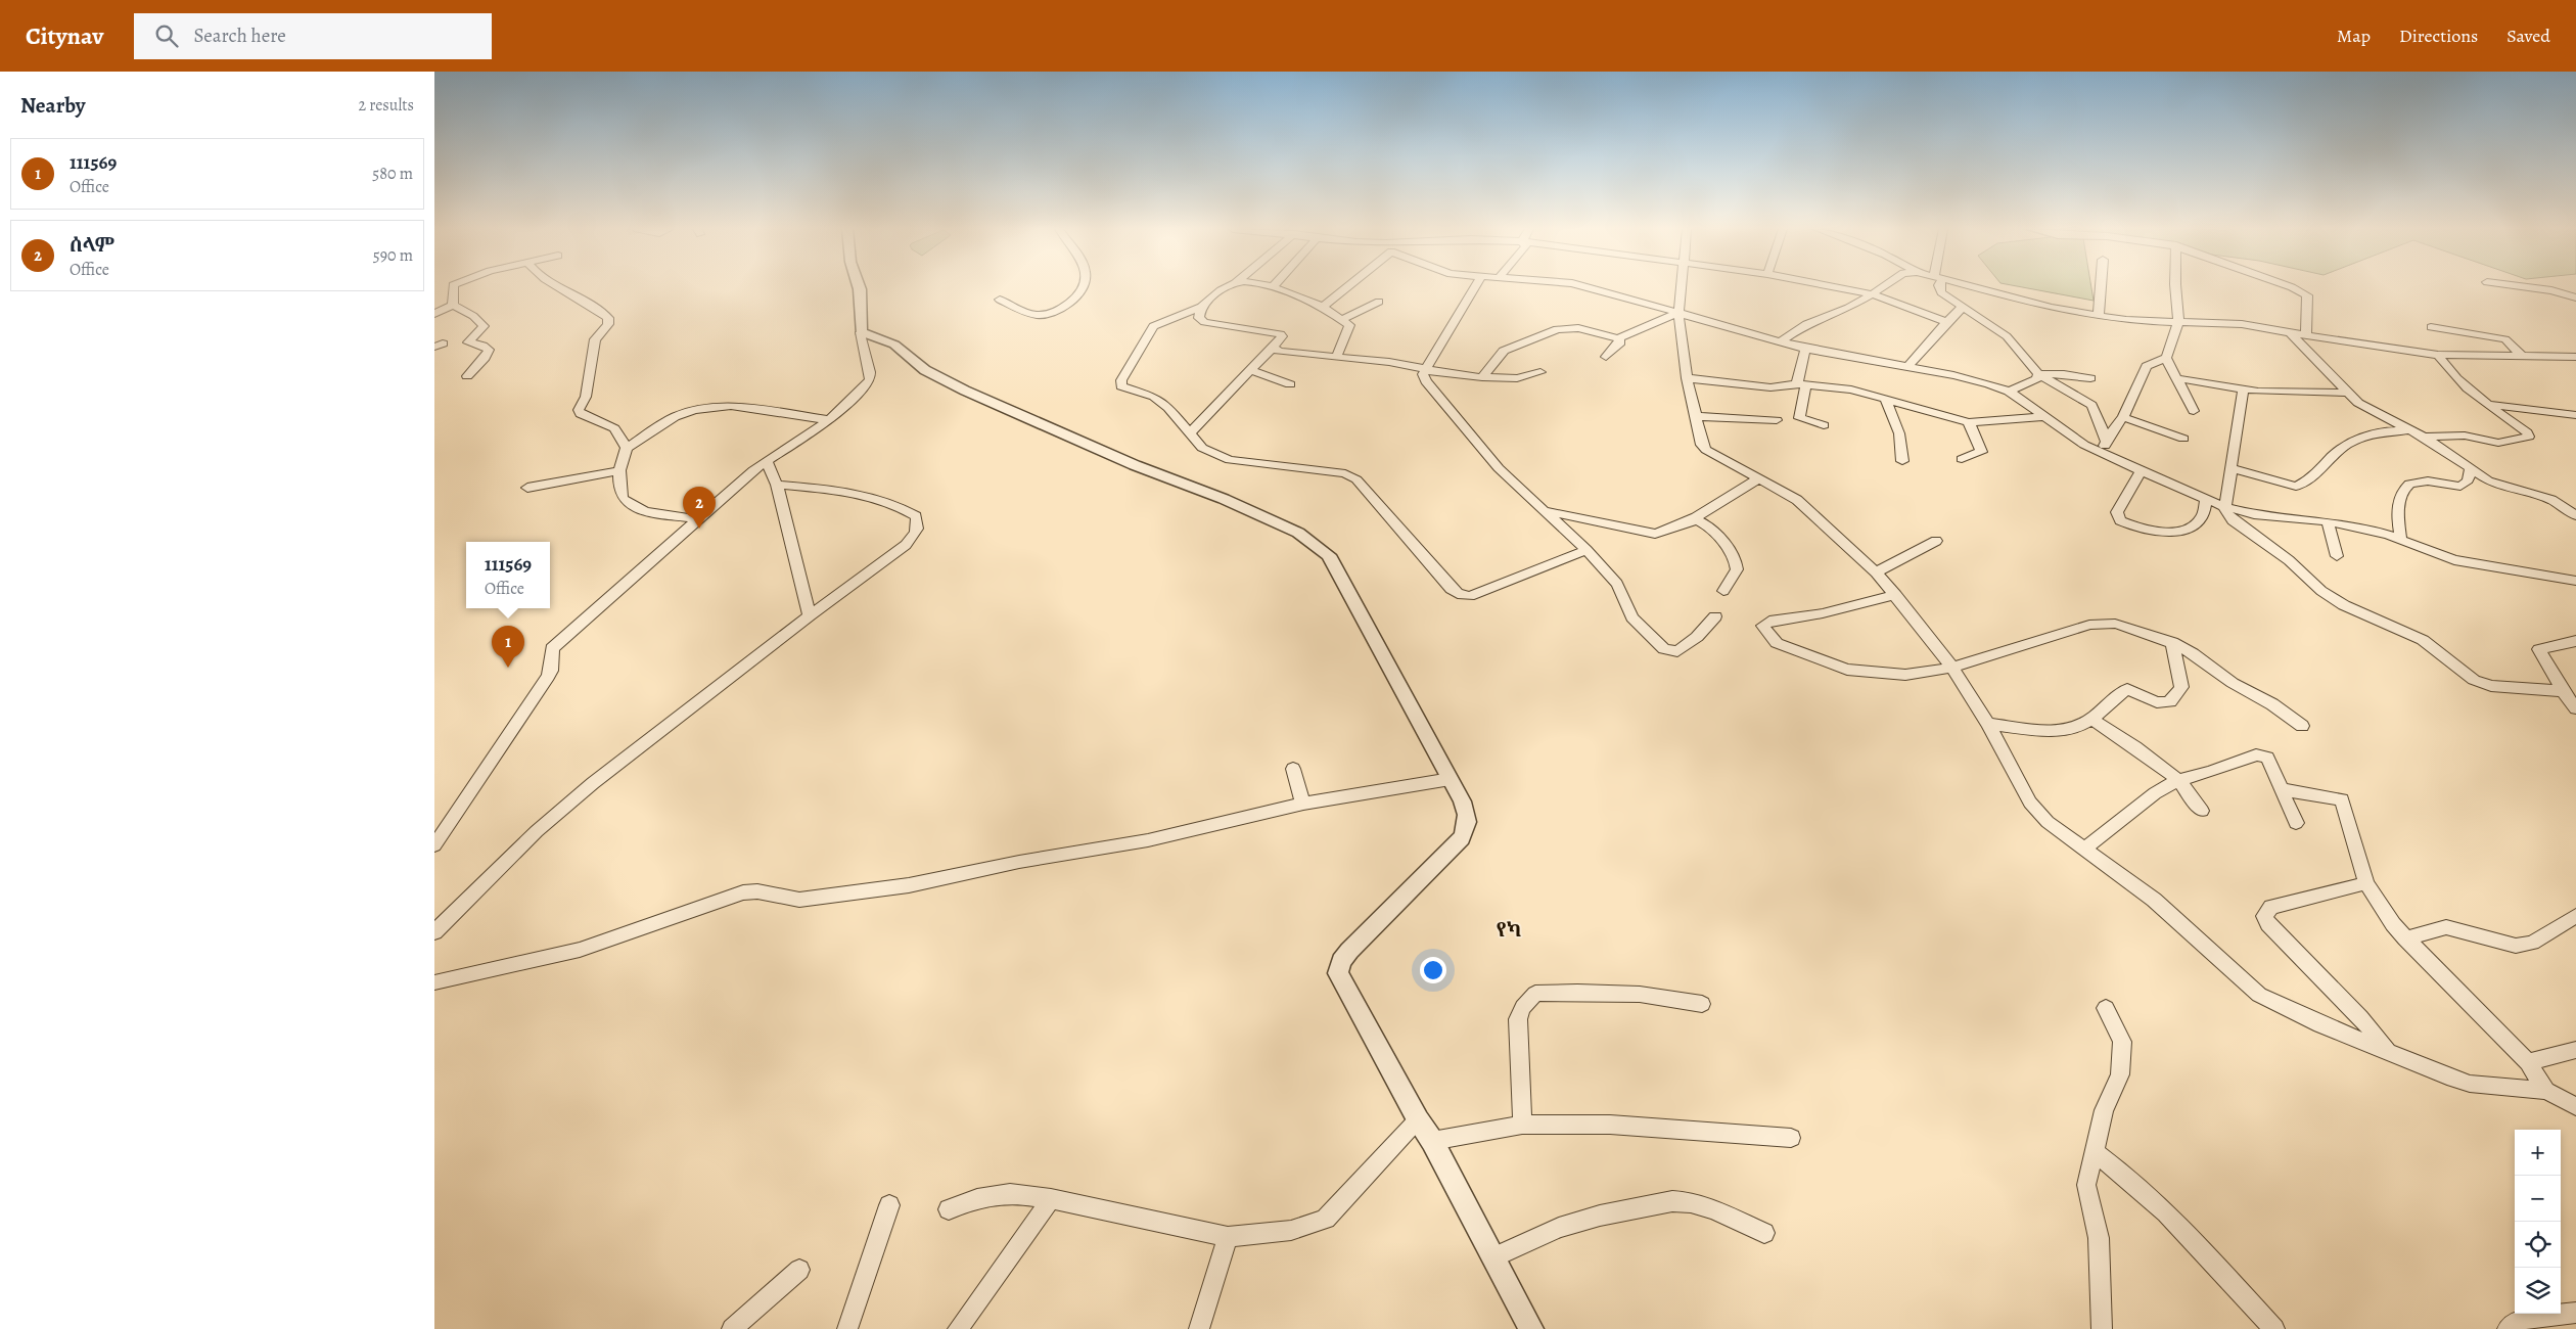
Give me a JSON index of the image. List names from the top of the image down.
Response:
{
  "districts": ["የካ"],
  "page": {
    "header": "Citynav",
    "search": "Search here",
    "nav": ["Map", "Directions", "Saved"],
    "heading": ["Nearby", "2 results"],
    "list": [
      {
        "mark": "1",
        "name": "111569",
        "note": "Office",
        "value": "580 m"
      },
      {
        "mark": "2",
        "name": "ሰላም",
        "note": "Office",
        "value": "590 m"
      }
    ],
    "pins": ["2", "1"],
    "popup": ["111569", "Office"],
    "map_buttons": ["+", "−"]
  }
}
